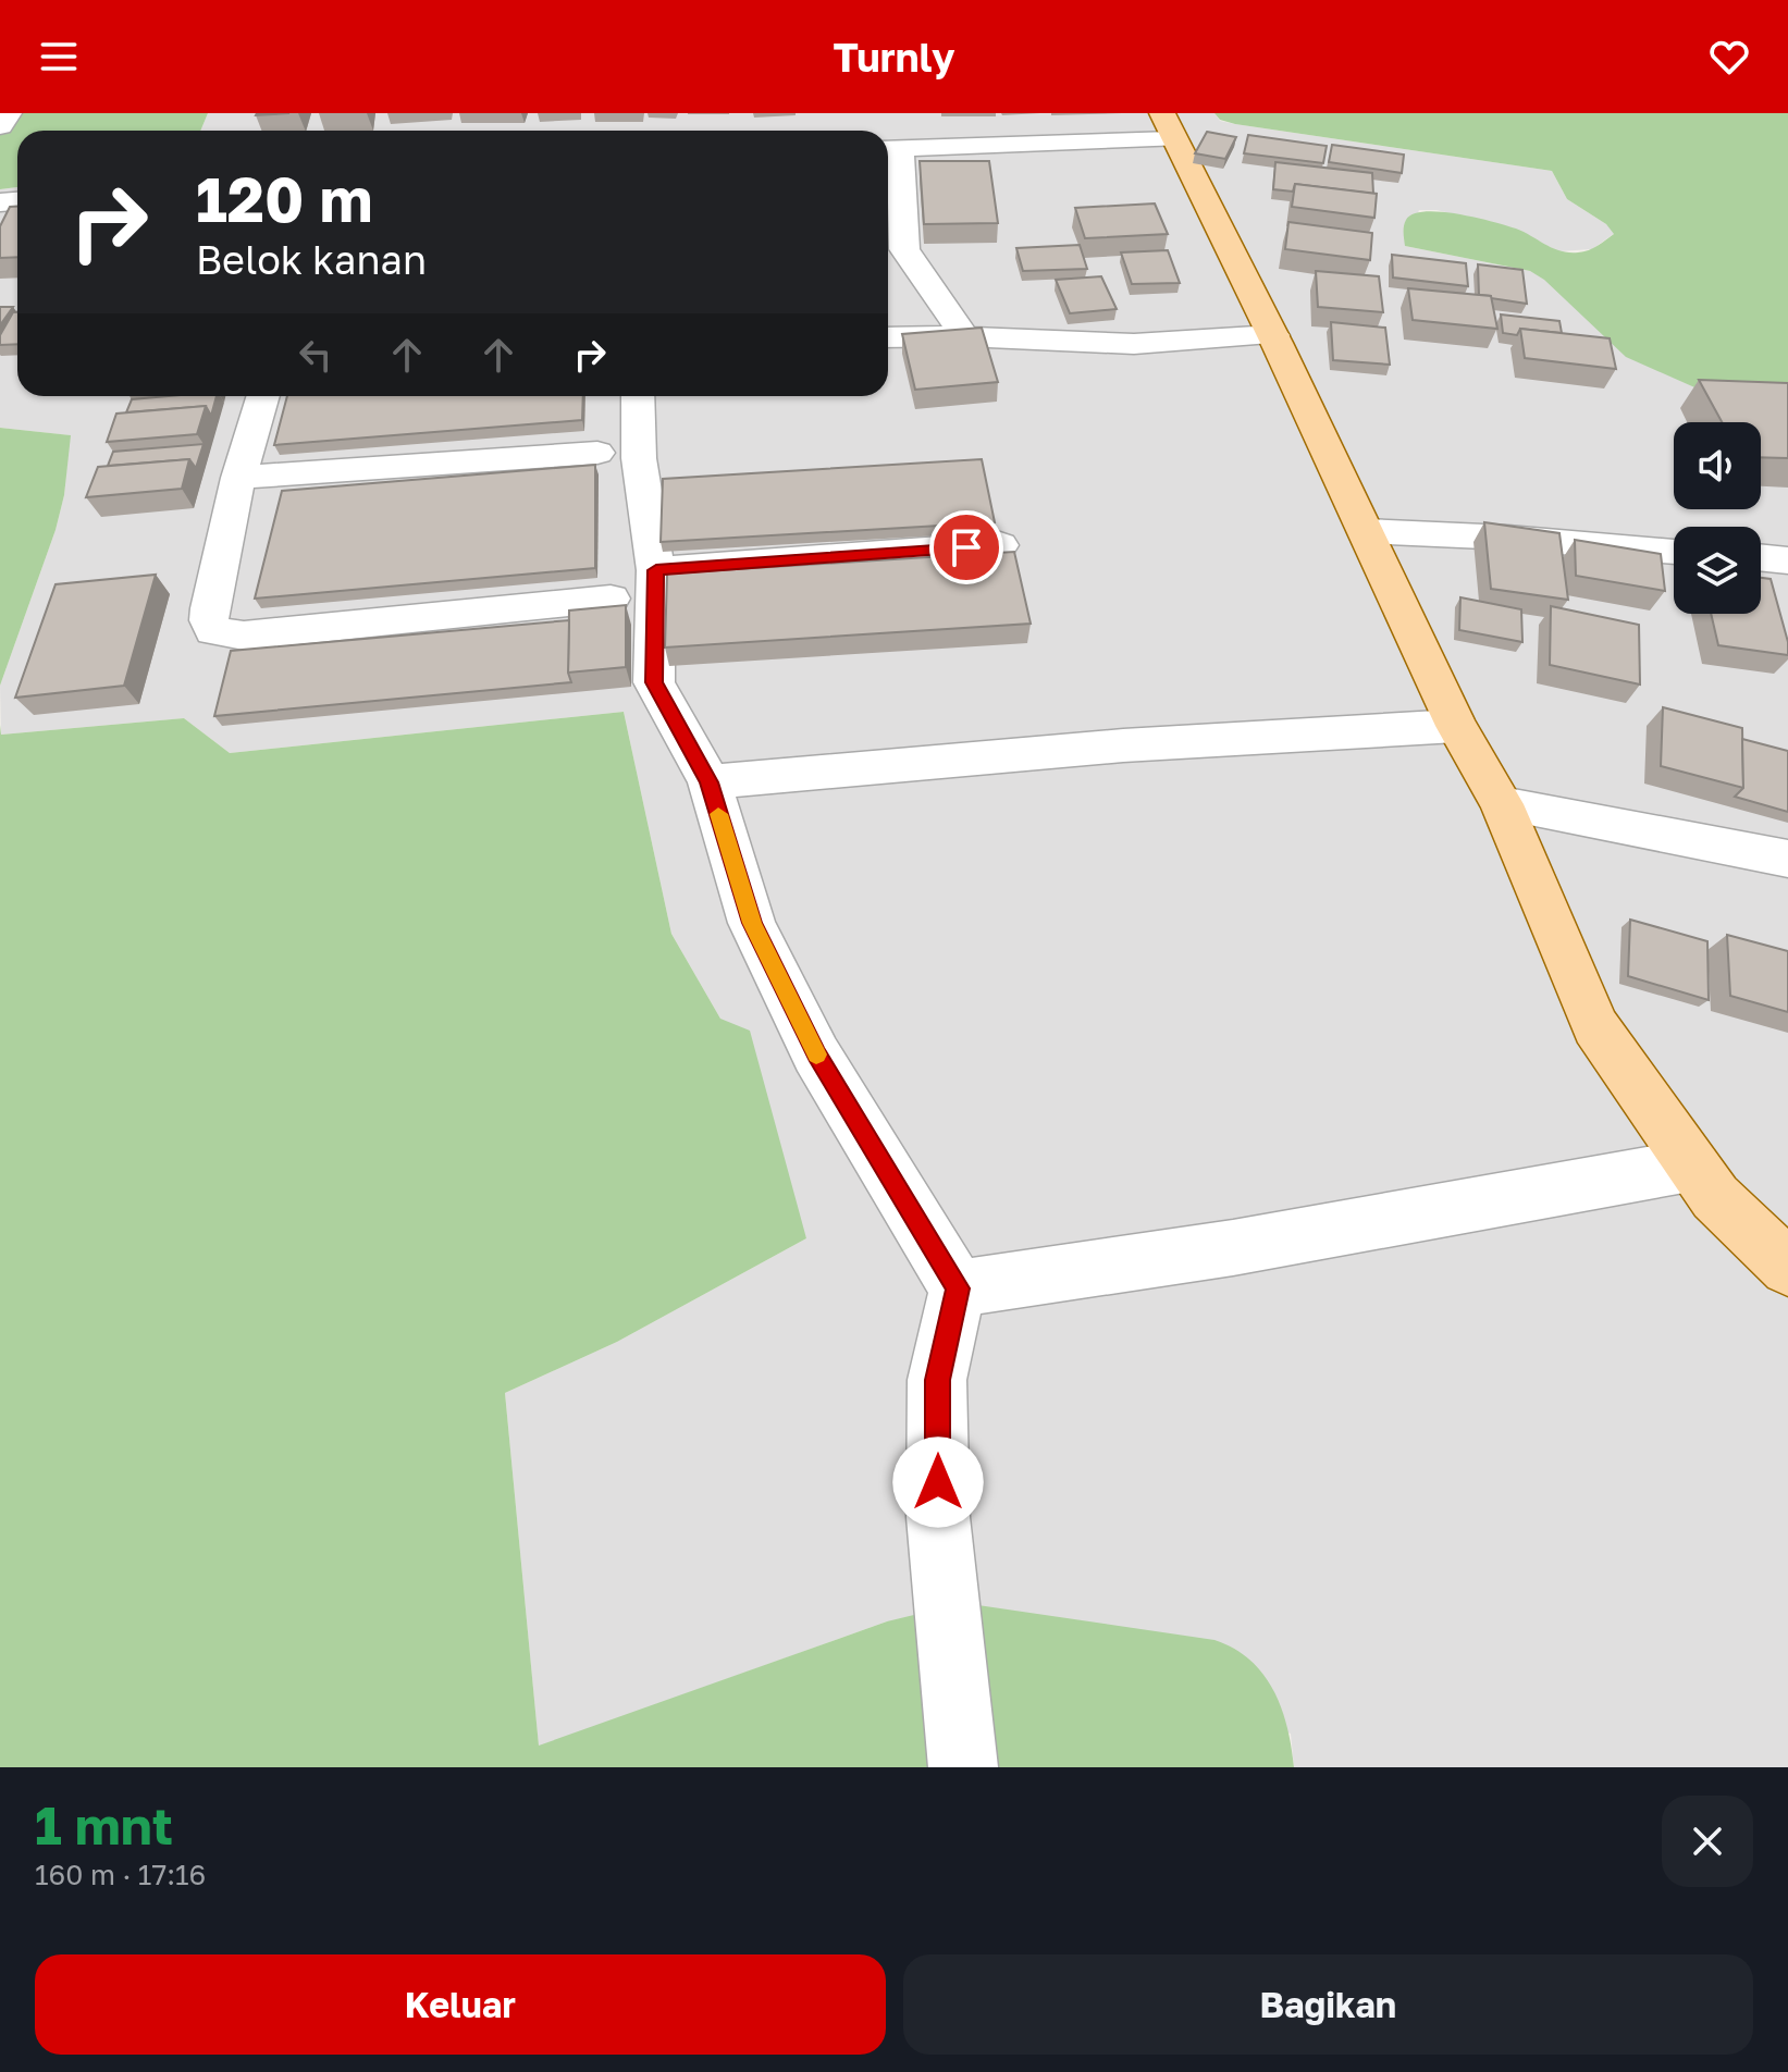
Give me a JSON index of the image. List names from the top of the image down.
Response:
{
  "page": {
    "header": "Turnly",
    "turn": ["120 m", "Belok kanan"],
    "heading": ["1 mnt", "160 m · 17:16"],
    "buttons": ["Keluar", "Bagikan"]
  }
}
